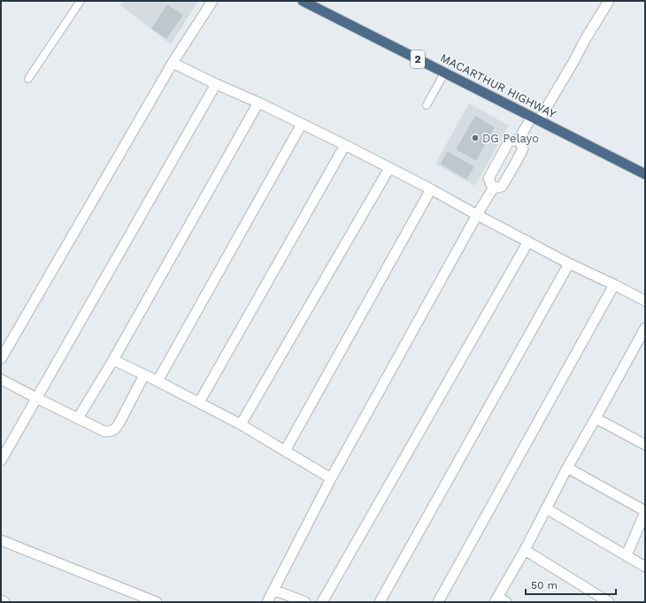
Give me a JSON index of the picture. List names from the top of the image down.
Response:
{
  "streets": {
    "highway": ["2", "MACARTHUR HIGHWAY"]
  },
  "places": ["DG Pelayo"],
  "scale_bar": "50 m"
}
